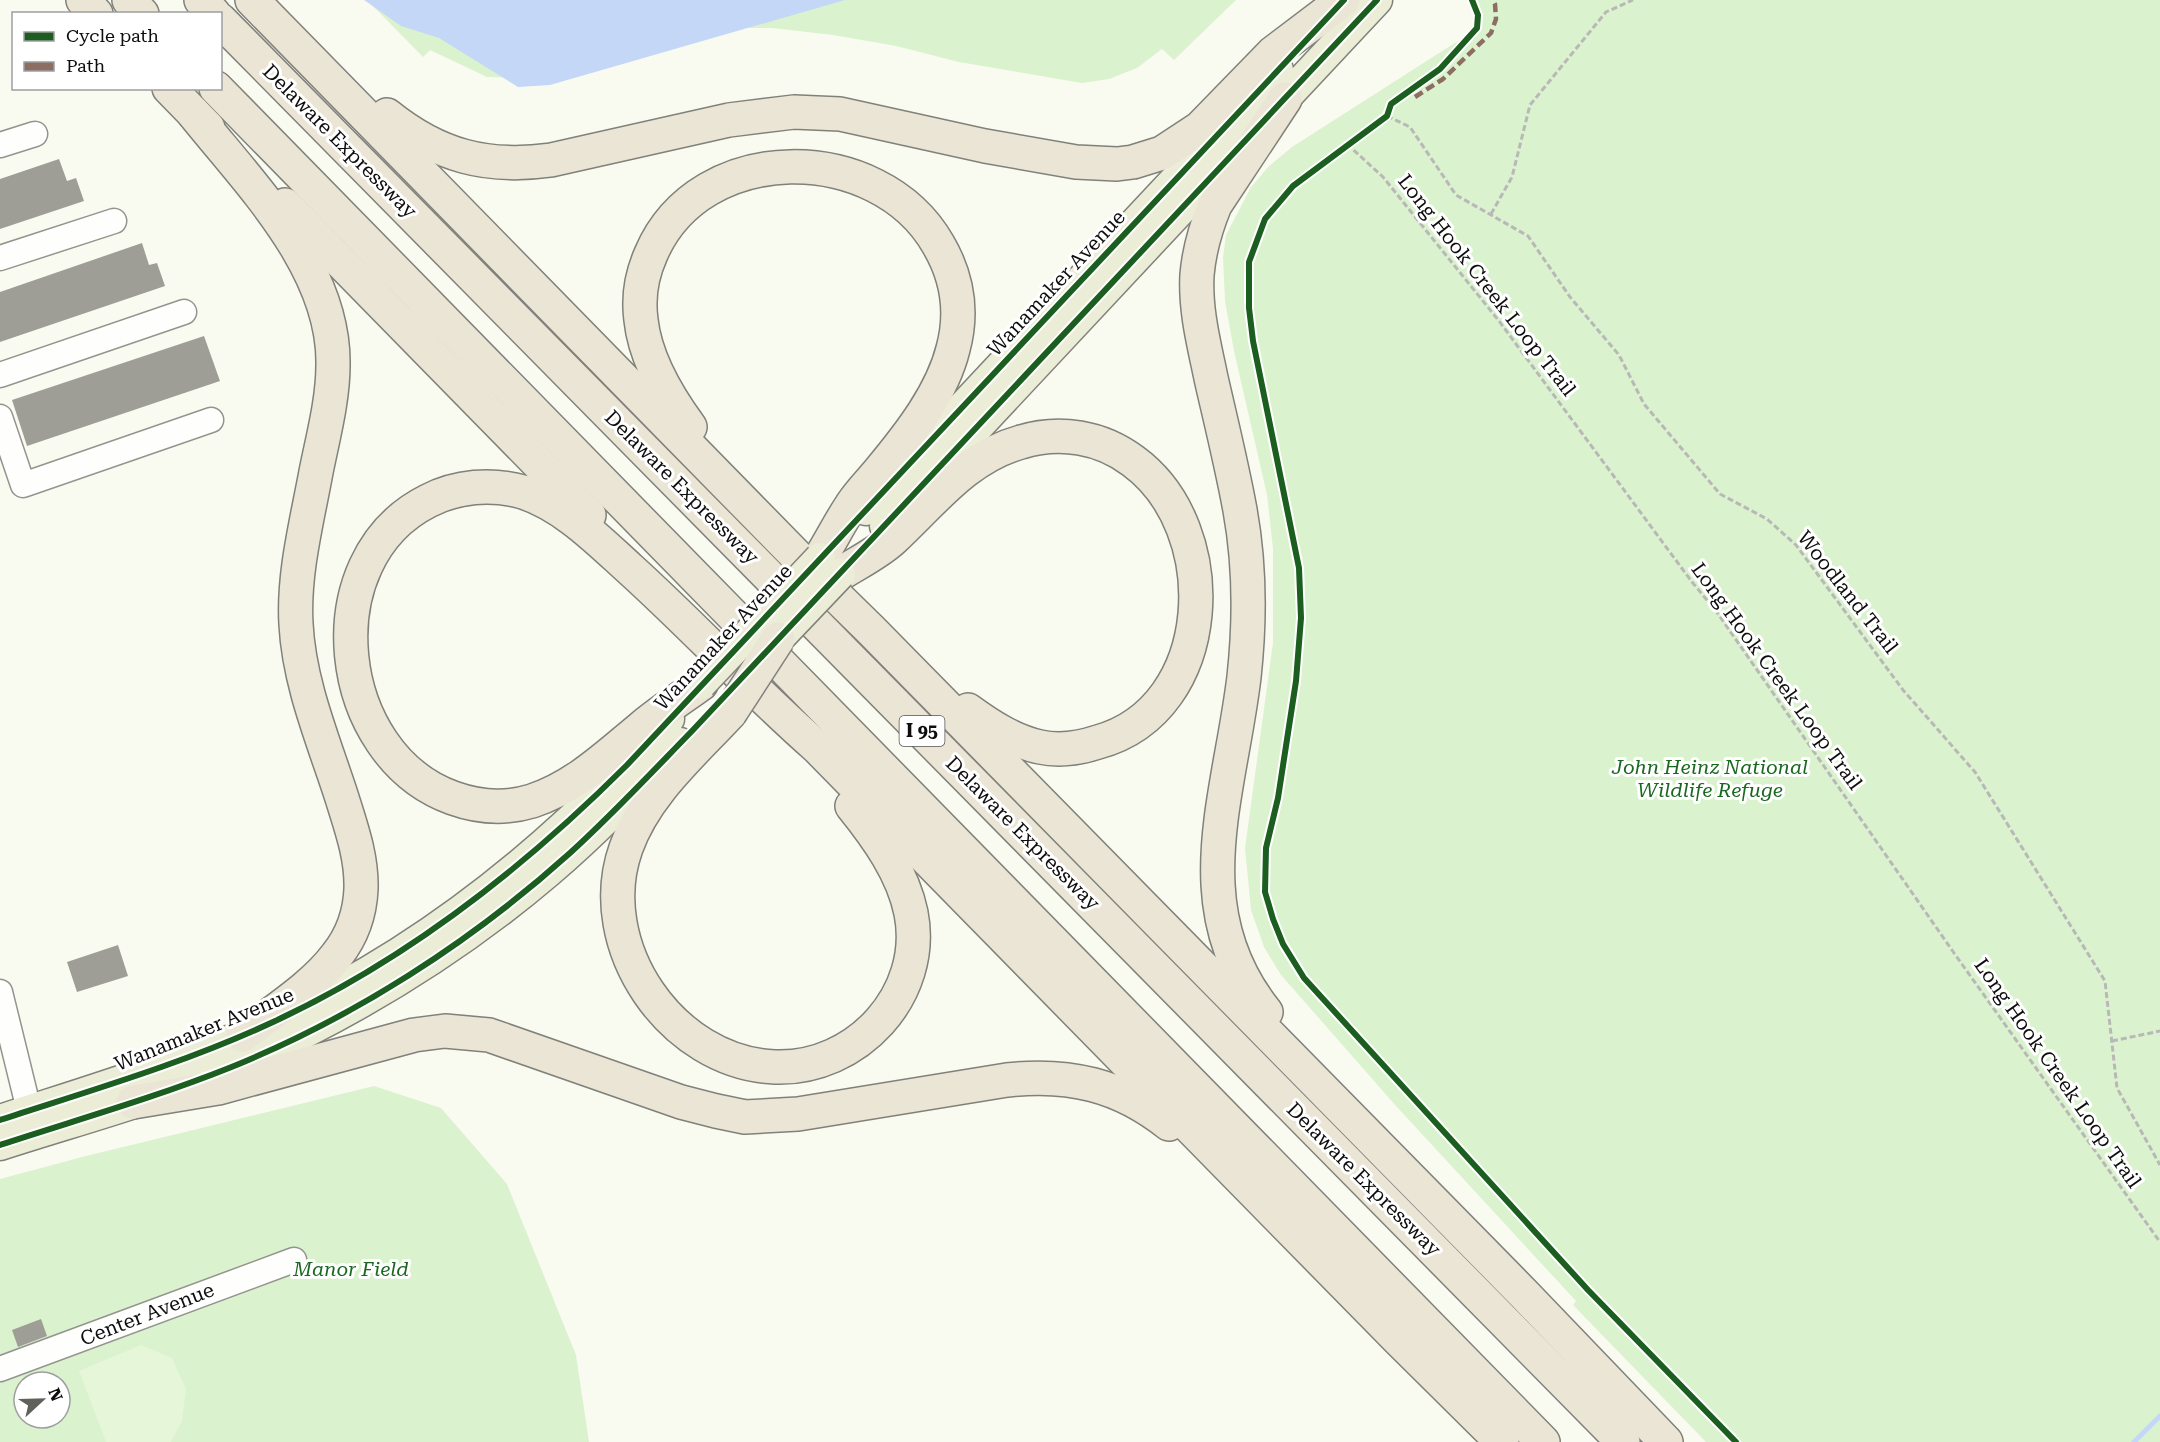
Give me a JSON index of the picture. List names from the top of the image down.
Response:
{
  "streets": {
    "highway": ["Delaware Expressway", "I 95"],
    "main road": ["Wanamaker Avenue"],
    "street": ["Center Avenue"],
    "path": ["Long Hook Creek Loop Trail", "Woodland Trail"]
  },
  "parks": ["John Heinz National Wildlife Refuge", "Manor Field"],
  "legend": ["Cycle path", "Path"],
  "north": "right"
}
